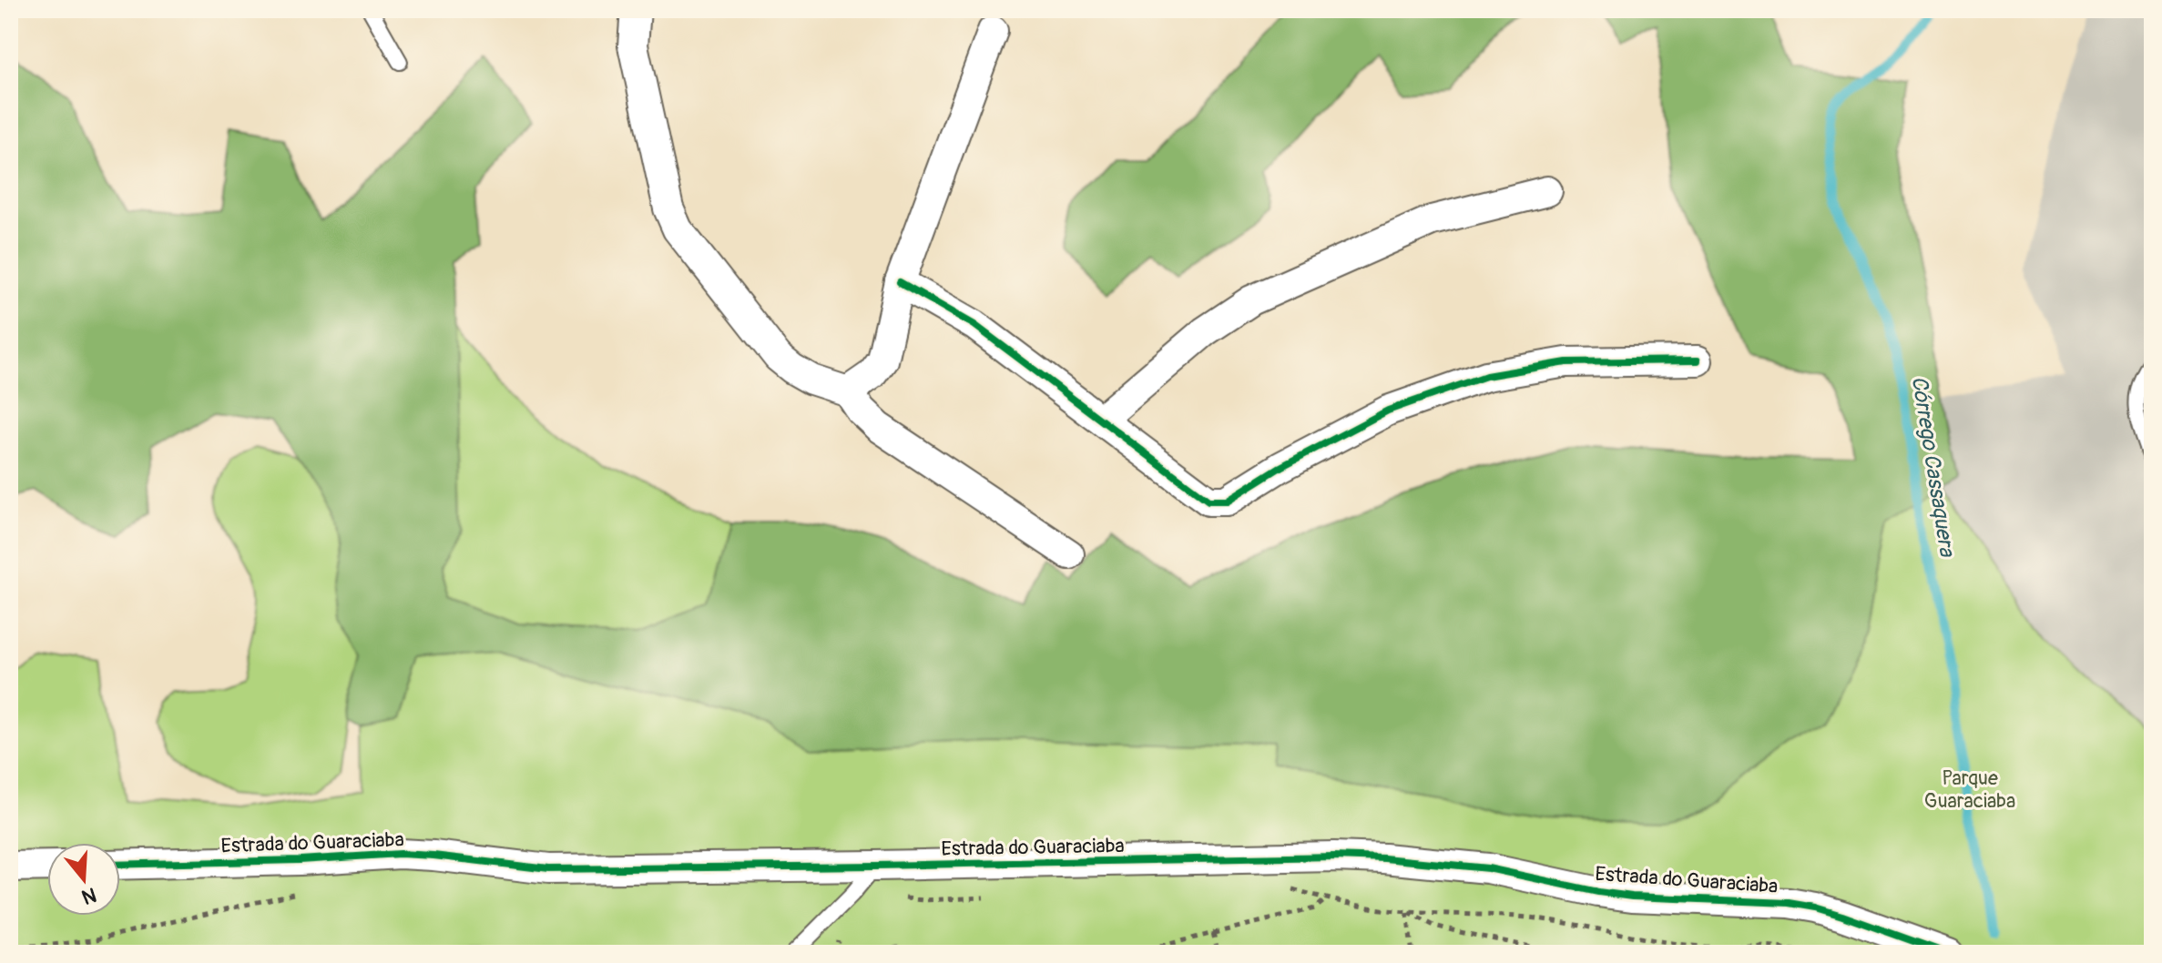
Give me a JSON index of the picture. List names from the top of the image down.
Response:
{
  "streets": {
    "street": ["Estrada do Guaraciaba"]
  },
  "water": ["Córrego Cassaquera"],
  "parks": ["Parque Guaraciaba"],
  "north": "bottom"
}
